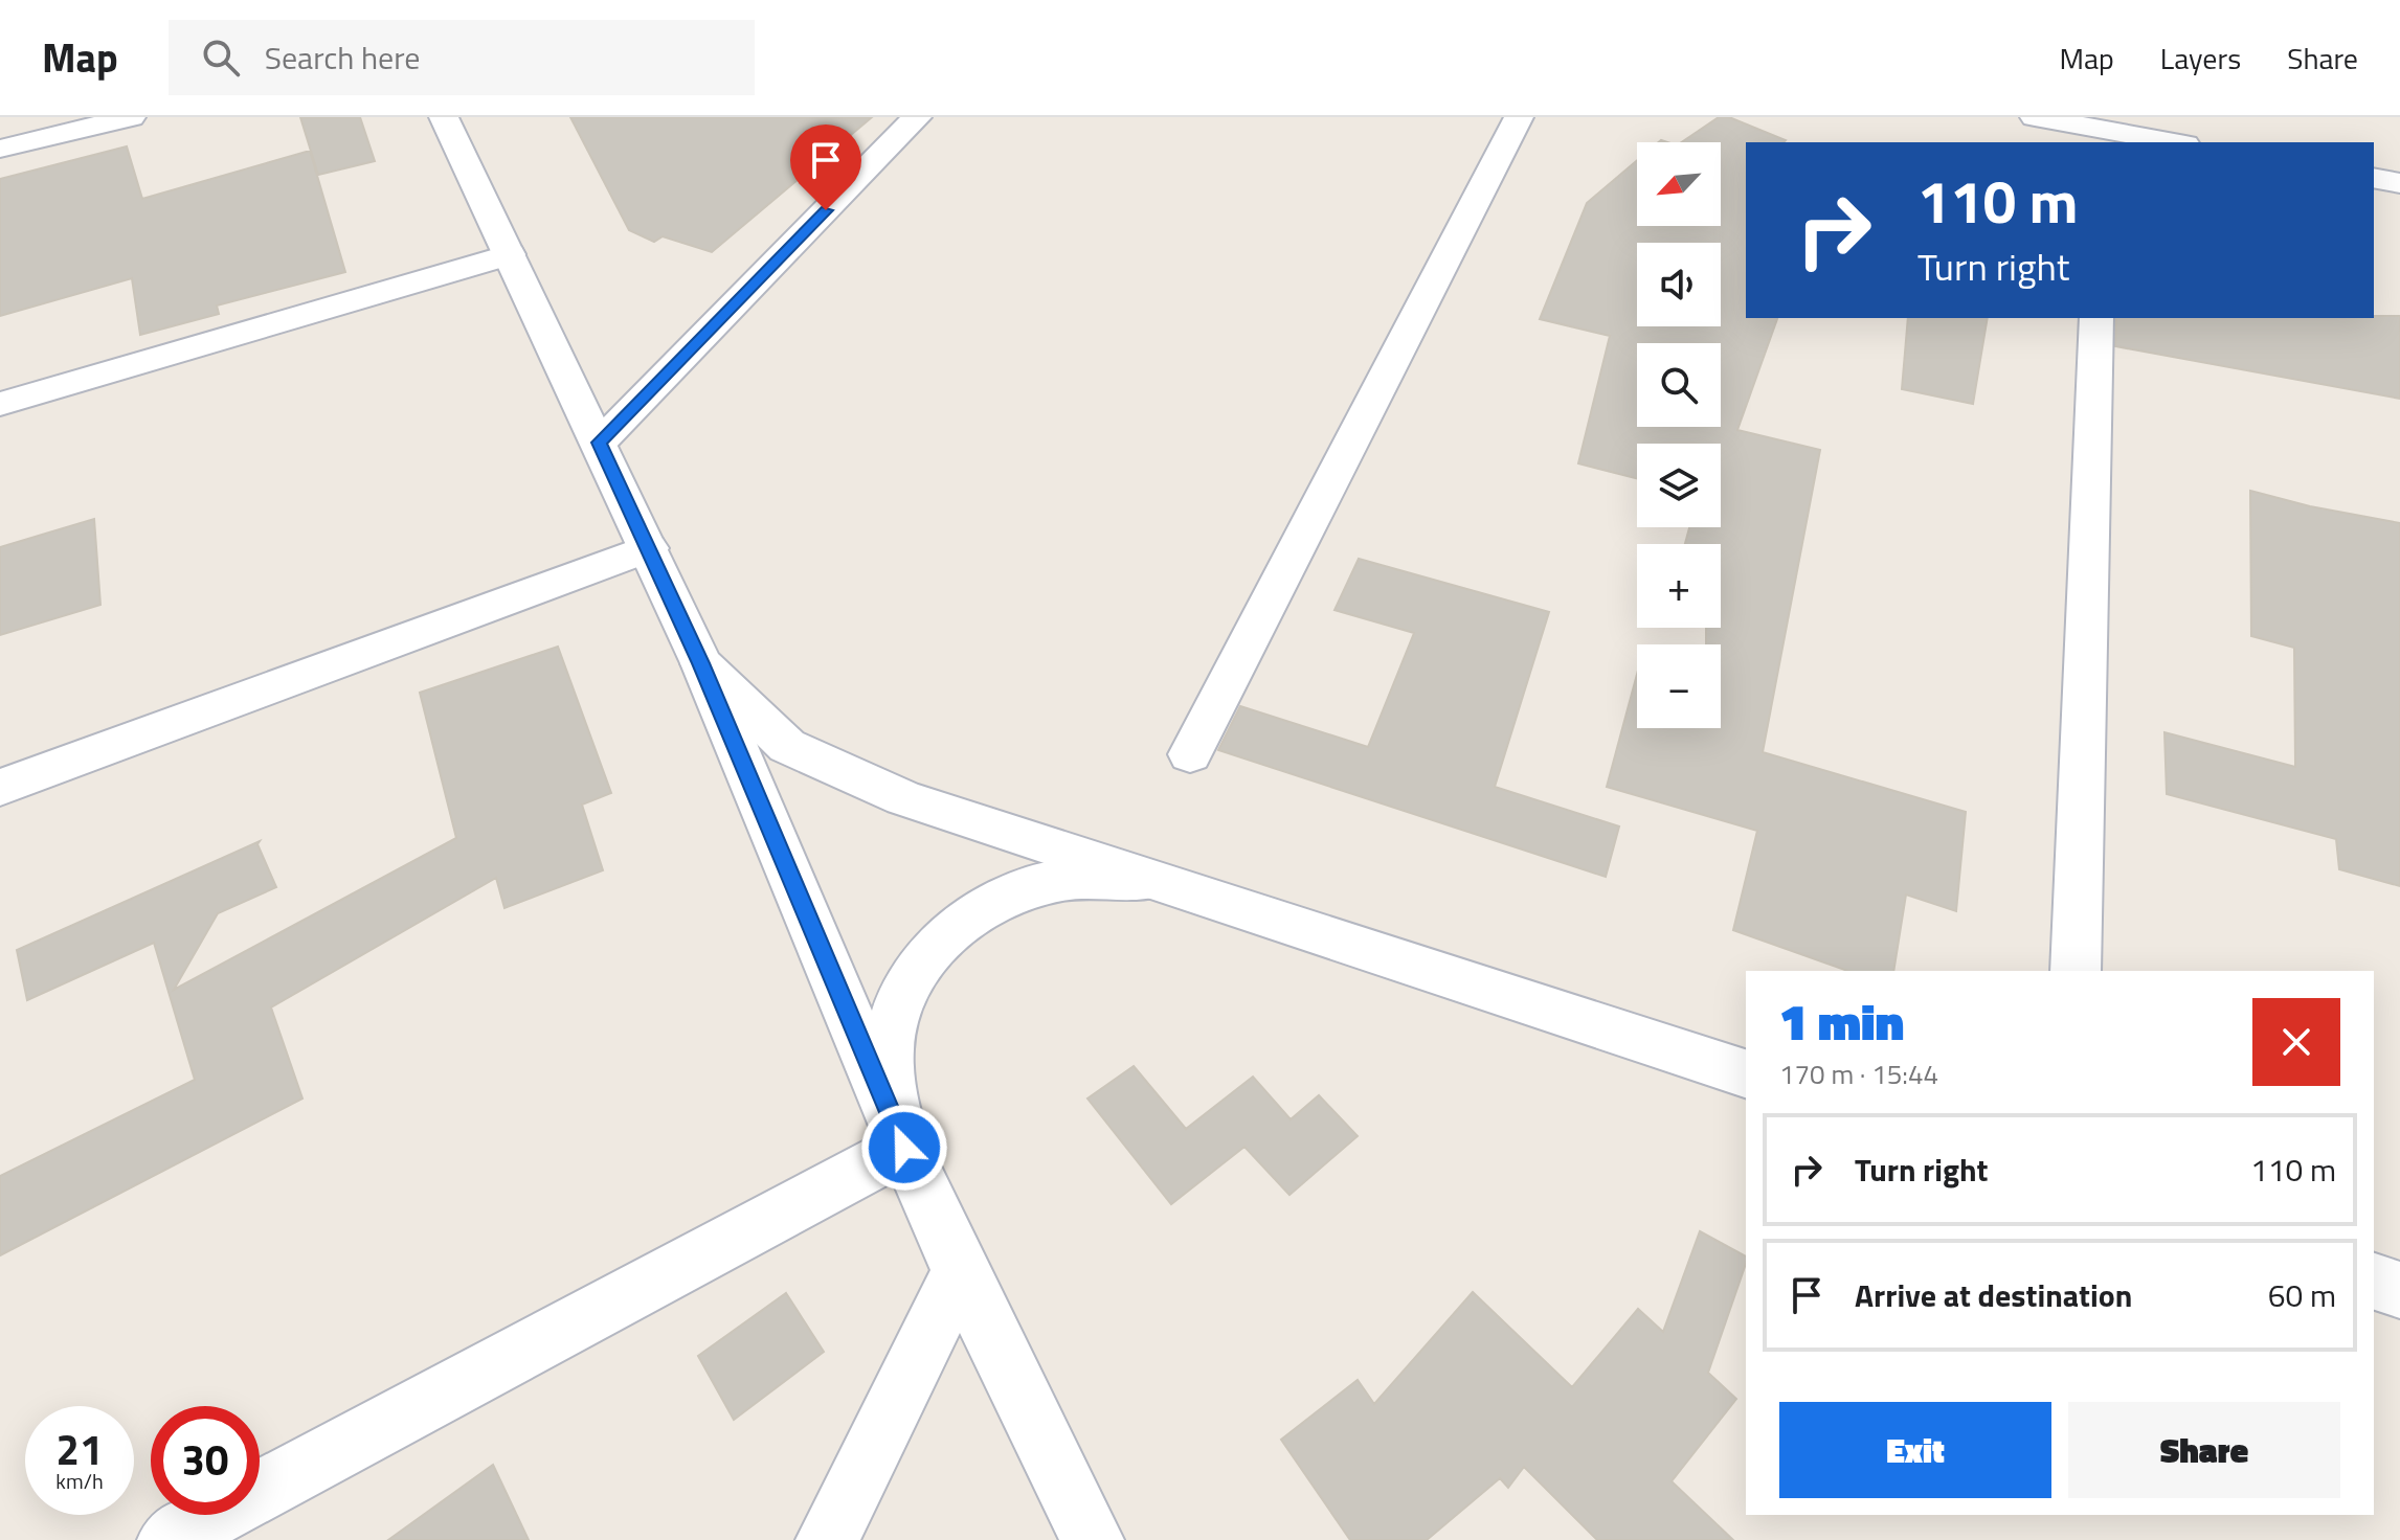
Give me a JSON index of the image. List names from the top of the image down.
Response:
{
  "north": "bottom left",
  "page": {
    "header": "Map",
    "search": "Search here",
    "nav": ["Map", "Layers", "Share"],
    "map_buttons": ["+", "−"],
    "turn": ["110 m", "Turn right"],
    "heading": ["1 min", "170 m · 15:44"],
    "list": [
      {
        "name": "Turn right",
        "value": "110 m"
      },
      {
        "name": "Arrive at destination",
        "value": "60 m"
      }
    ],
    "buttons": ["Exit", "Share"],
    "speed": "21 km/h",
    "limit": "30"
  }
}
